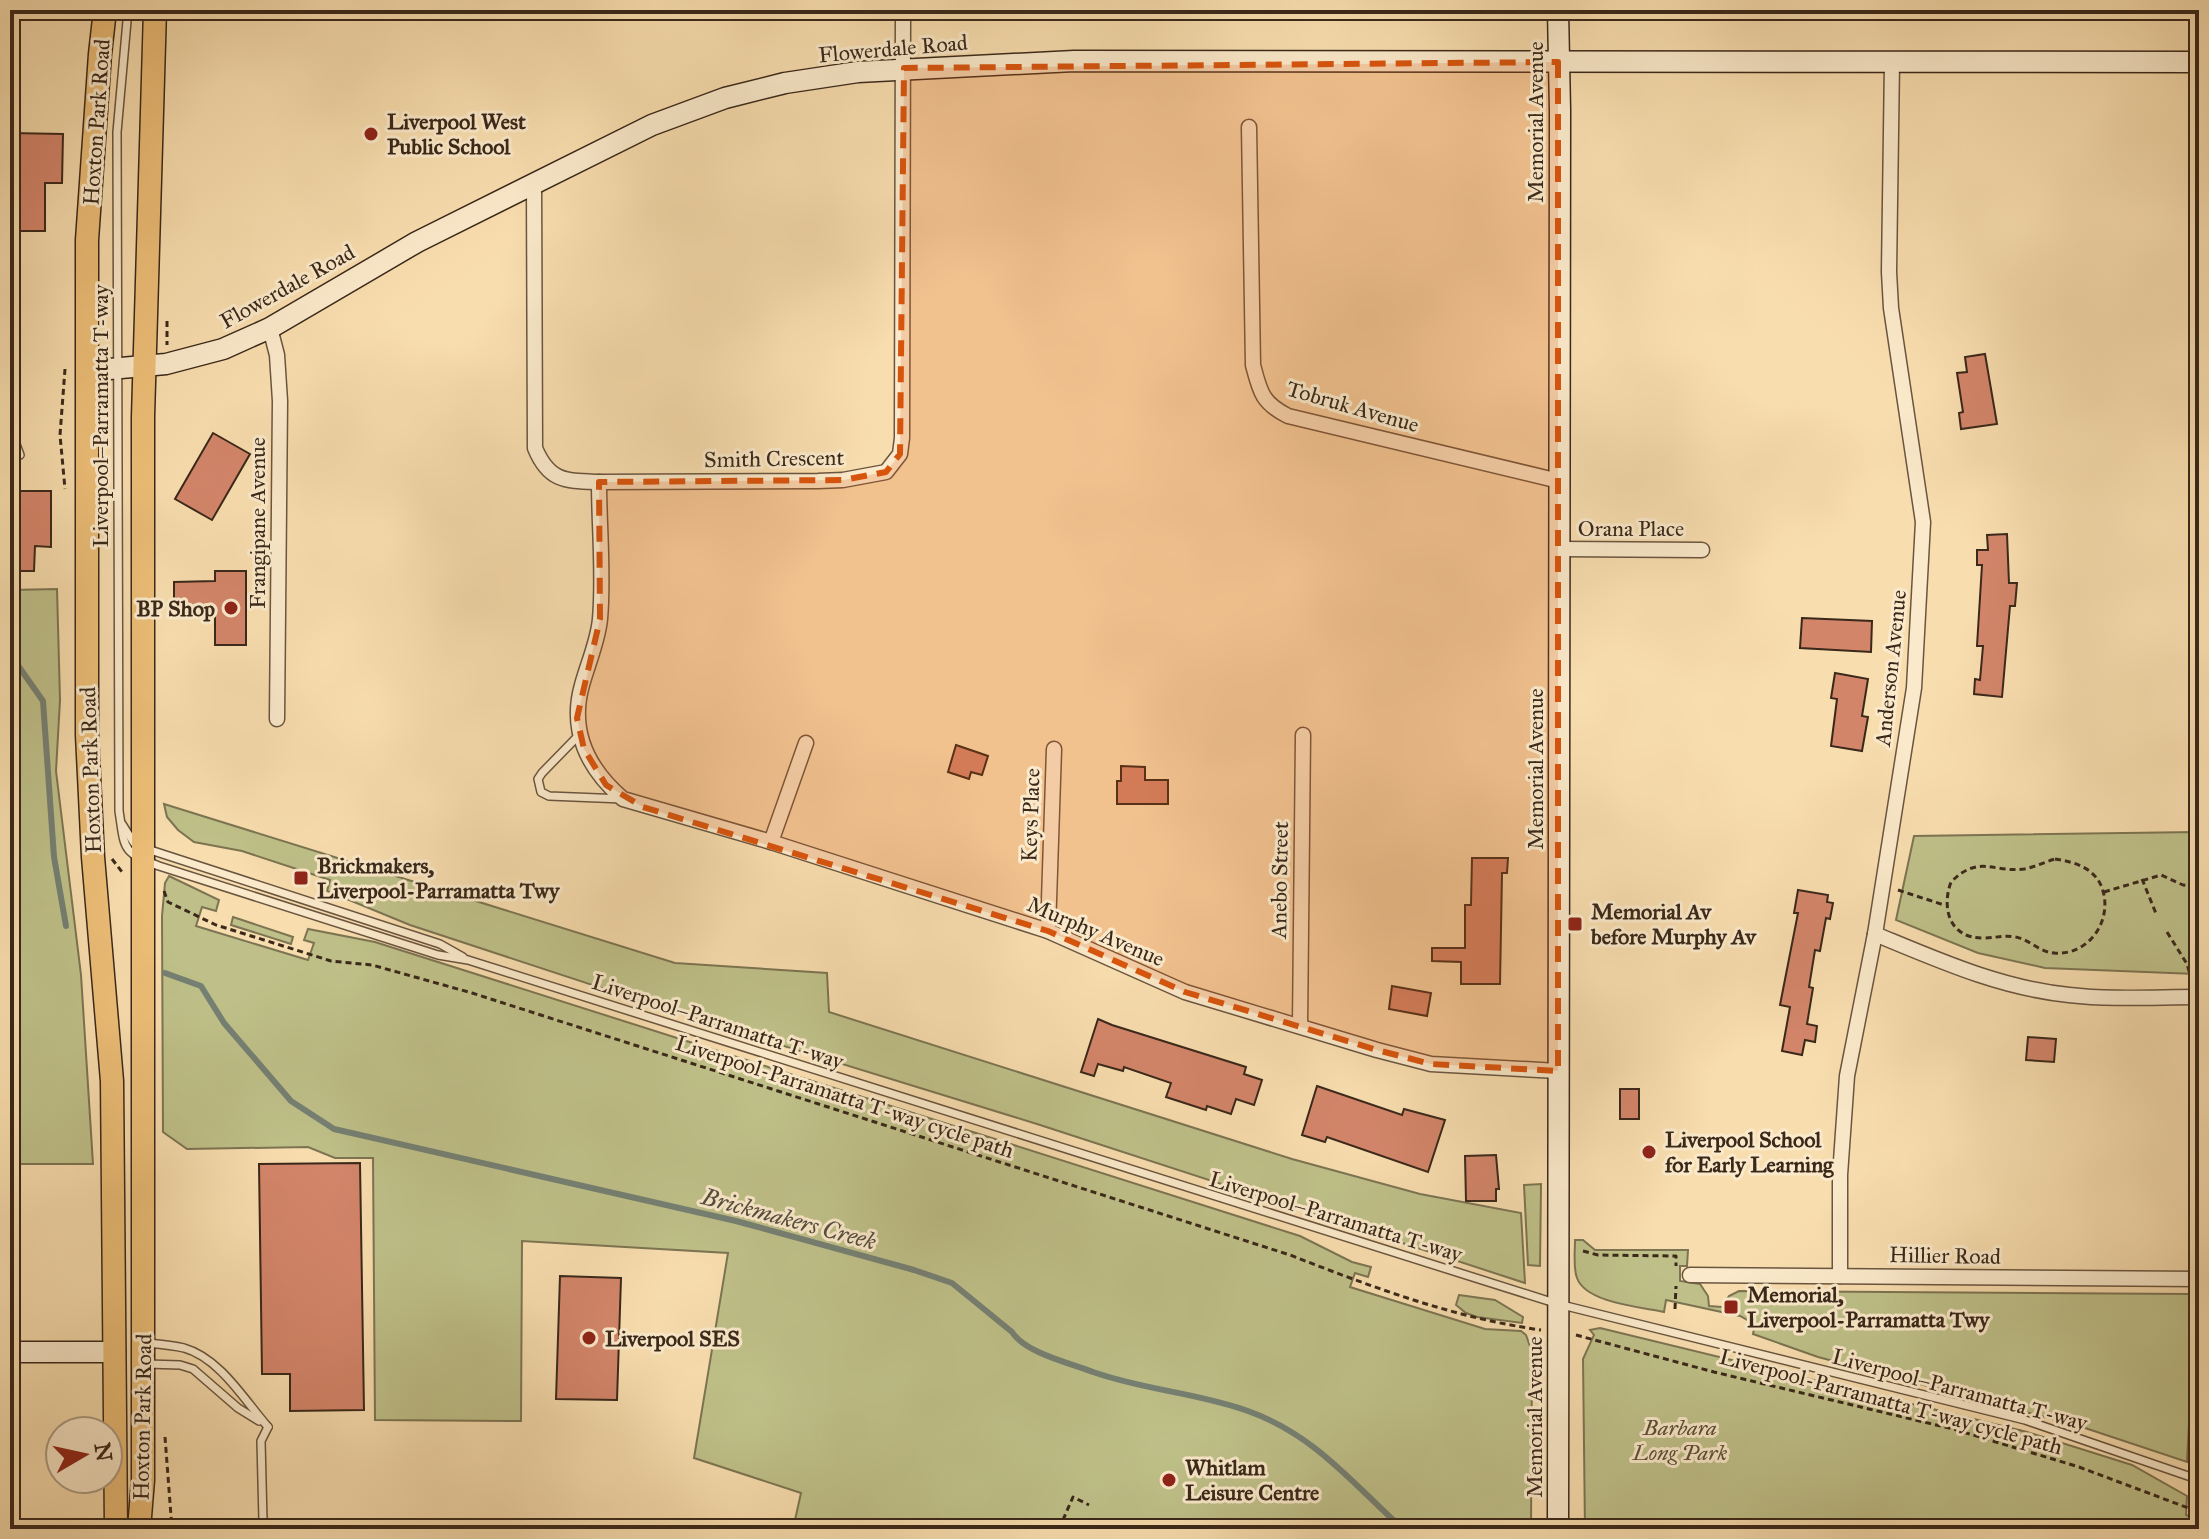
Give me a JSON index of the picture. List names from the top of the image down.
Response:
{
  "streets": {
    "main road": ["Flowerdale Road", "Hoxton Park Road", "Memorial Avenue"],
    "street": [
      "Tobruk Avenue",
      "Smith Crescent",
      "Frangipane Avenue",
      "Orana Place",
      "Anderson Avenue",
      "Keys Place",
      "Anebo Street",
      "Murphy Avenue",
      "Hillier Road"
    ],
    "lane": ["Liverpool–Parramatta T-way"],
    "path": ["Liverpool-Parramatta T-way cycle path"]
  },
  "crossings": [
    ["Flowerdale Road", "Hoxton Park Road"],
    ["Flowerdale Road", "Memorial Avenue"],
    ["Flowerdale Road", "Liverpool–Parramatta T-way"],
    ["Flowerdale Road", "Smith Crescent"],
    ["Flowerdale Road", "Frangipane Avenue"],
    ["Flowerdale Road", "Anderson Avenue"],
    ["Hoxton Park Road", "Liverpool–Parramatta T-way"],
    ["Memorial Avenue", "Tobruk Avenue"],
    ["Memorial Avenue", "Liverpool–Parramatta T-way"],
    ["Memorial Avenue", "Orana Place"],
    ["Memorial Avenue", "Murphy Avenue"],
    ["Anderson Avenue", "Hillier Road"],
    ["Keys Place", "Murphy Avenue"],
    ["Anebo Street", "Murphy Avenue"]
  ],
  "water": ["Brickmakers Creek"],
  "parks": ["Barbara Long Park"],
  "places": {
    "other": [
      "Liverpool West Public School",
      "BP Shop",
      "Liverpool School for Early Learning",
      "Liverpool SES",
      "Whitlam Leisure Centre"
    ],
    "transit": ["Brickmakers, Liverpool-Parramatta Twy", "Memorial Av before Murphy Av", "Memorial, Liverpool-Parramatta Twy"]
  },
  "north": "right"
}
